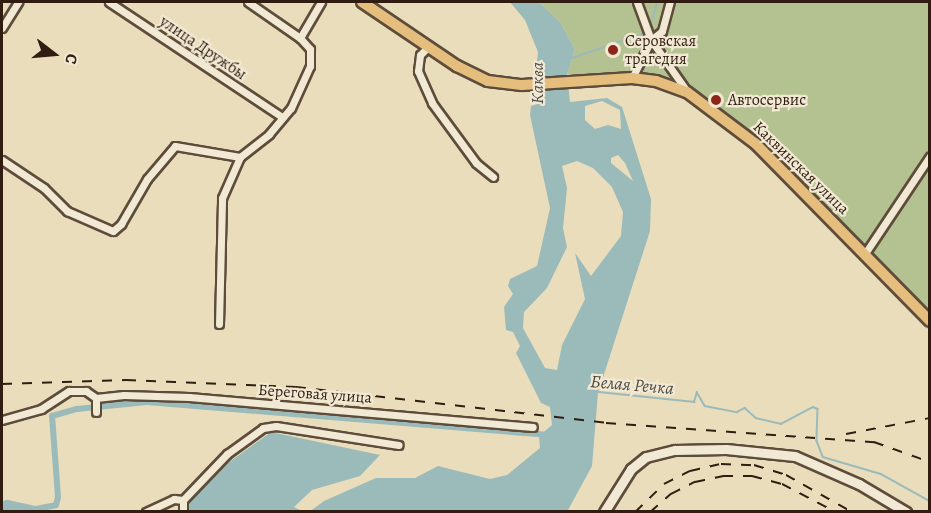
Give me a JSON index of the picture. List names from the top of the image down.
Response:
{
  "streets": {
    "main road": ["Каквинская улица"],
    "street": ["улица Дружбы", "Береговая улица"]
  },
  "water": ["Каква", "Белая Речка"],
  "places": ["Серовская трагедия", "Автосервис"],
  "north": "right"
}
